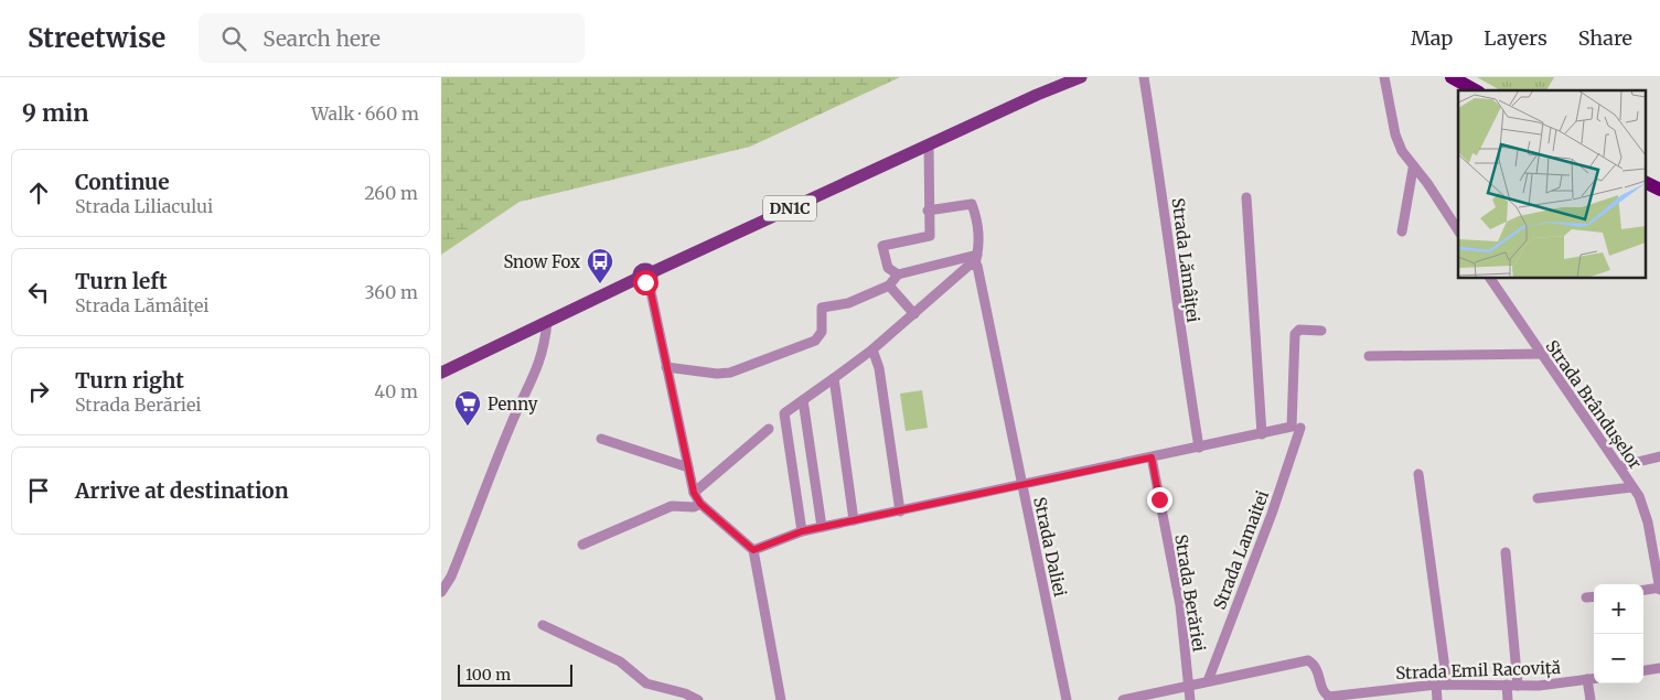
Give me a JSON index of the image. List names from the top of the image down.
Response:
{
  "streets": {
    "main road": ["DN1C"],
    "street": [
      "Strada Lămâiței",
      "Strada Brândușelor",
      "Strada Daliei",
      "Strada Lamaitei",
      "Strada Berăriei",
      "Strada Emil Racoviță"
    ]
  },
  "places": {
    "bus stop": ["Snow Fox"],
    "supermarket": ["Penny"]
  },
  "scale_bar": "100 m",
  "page": {
    "header": "Streetwise",
    "search": "Search here",
    "nav": ["Map", "Layers", "Share"],
    "heading": ["9 min", "Walk · 660 m"],
    "list": [
      ["Continue", "Strada Liliacului", "260 m"],
      ["Turn left", "Strada Lămâiței", "360 m"],
      ["Turn right", "Strada Berăriei", "40 m"],
      "Arrive at destination"
    ],
    "map_buttons": ["+", "−"],
    "scale": "100 m"
  }
}
